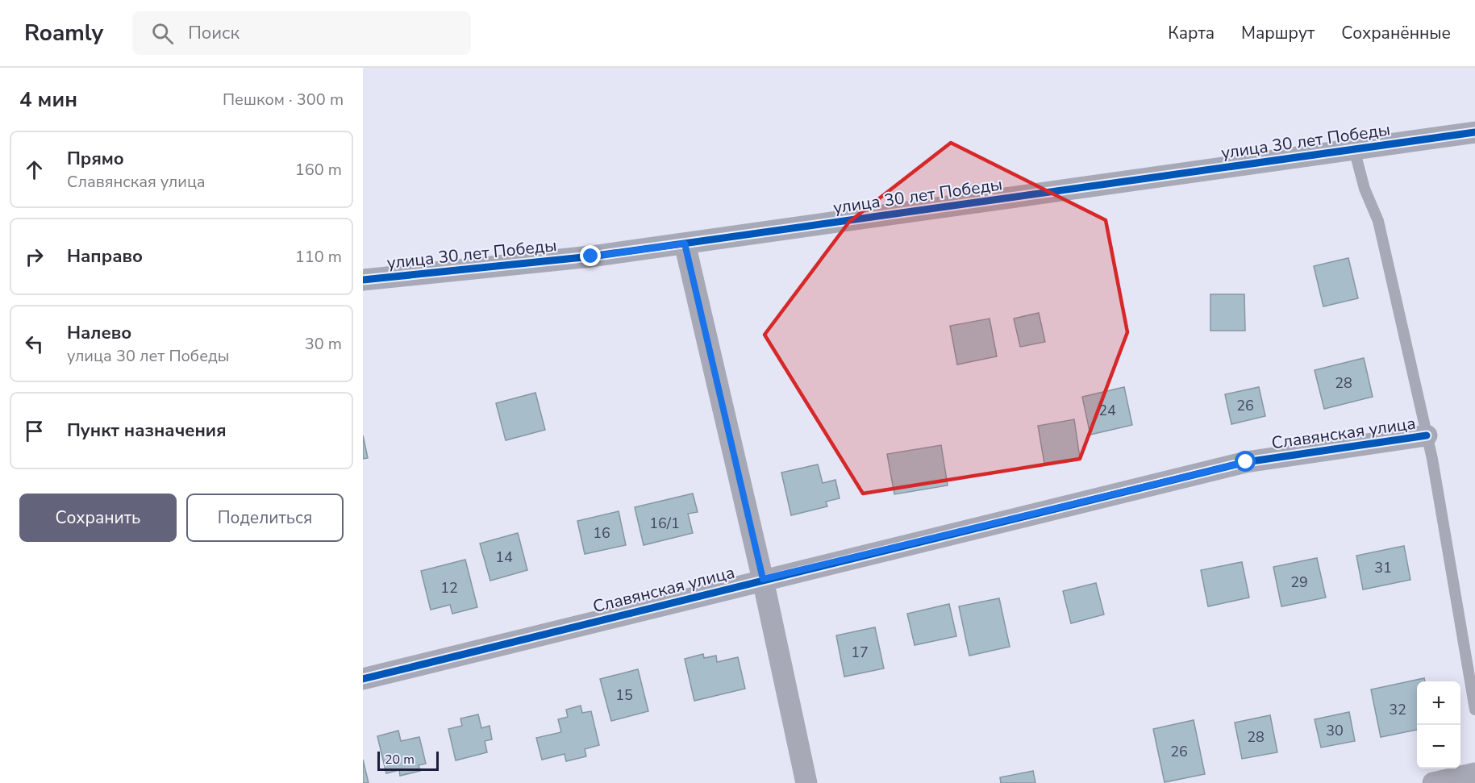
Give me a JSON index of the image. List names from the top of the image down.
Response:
{
  "streets": {
    "street": ["улица 30 лет Победы", "Славянская улица"]
  },
  "house_numbers": [
    "28",
    "26",
    "24",
    "16/1",
    "16",
    "14",
    "31",
    "29",
    "12",
    "17",
    "15",
    "32",
    "30",
    "28",
    "26"
  ],
  "scale_bar": "20 m",
  "page": {
    "header": "Roamly",
    "search": "Поиск",
    "nav": ["Карта", "Маршрут", "Сохранённые"],
    "heading": ["4 мин", "Пешком · 300 m"],
    "list": [
      ["Прямо", "Славянская улица", "160 m"],
      ["Направо", "110 m"],
      ["Налево", "улица 30 лет Победы", "30 m"],
      "Пункт назначения"
    ],
    "buttons": ["Сохранить", "Поделиться"],
    "map_buttons": ["+", "−"],
    "scale": "20 m"
  }
}
